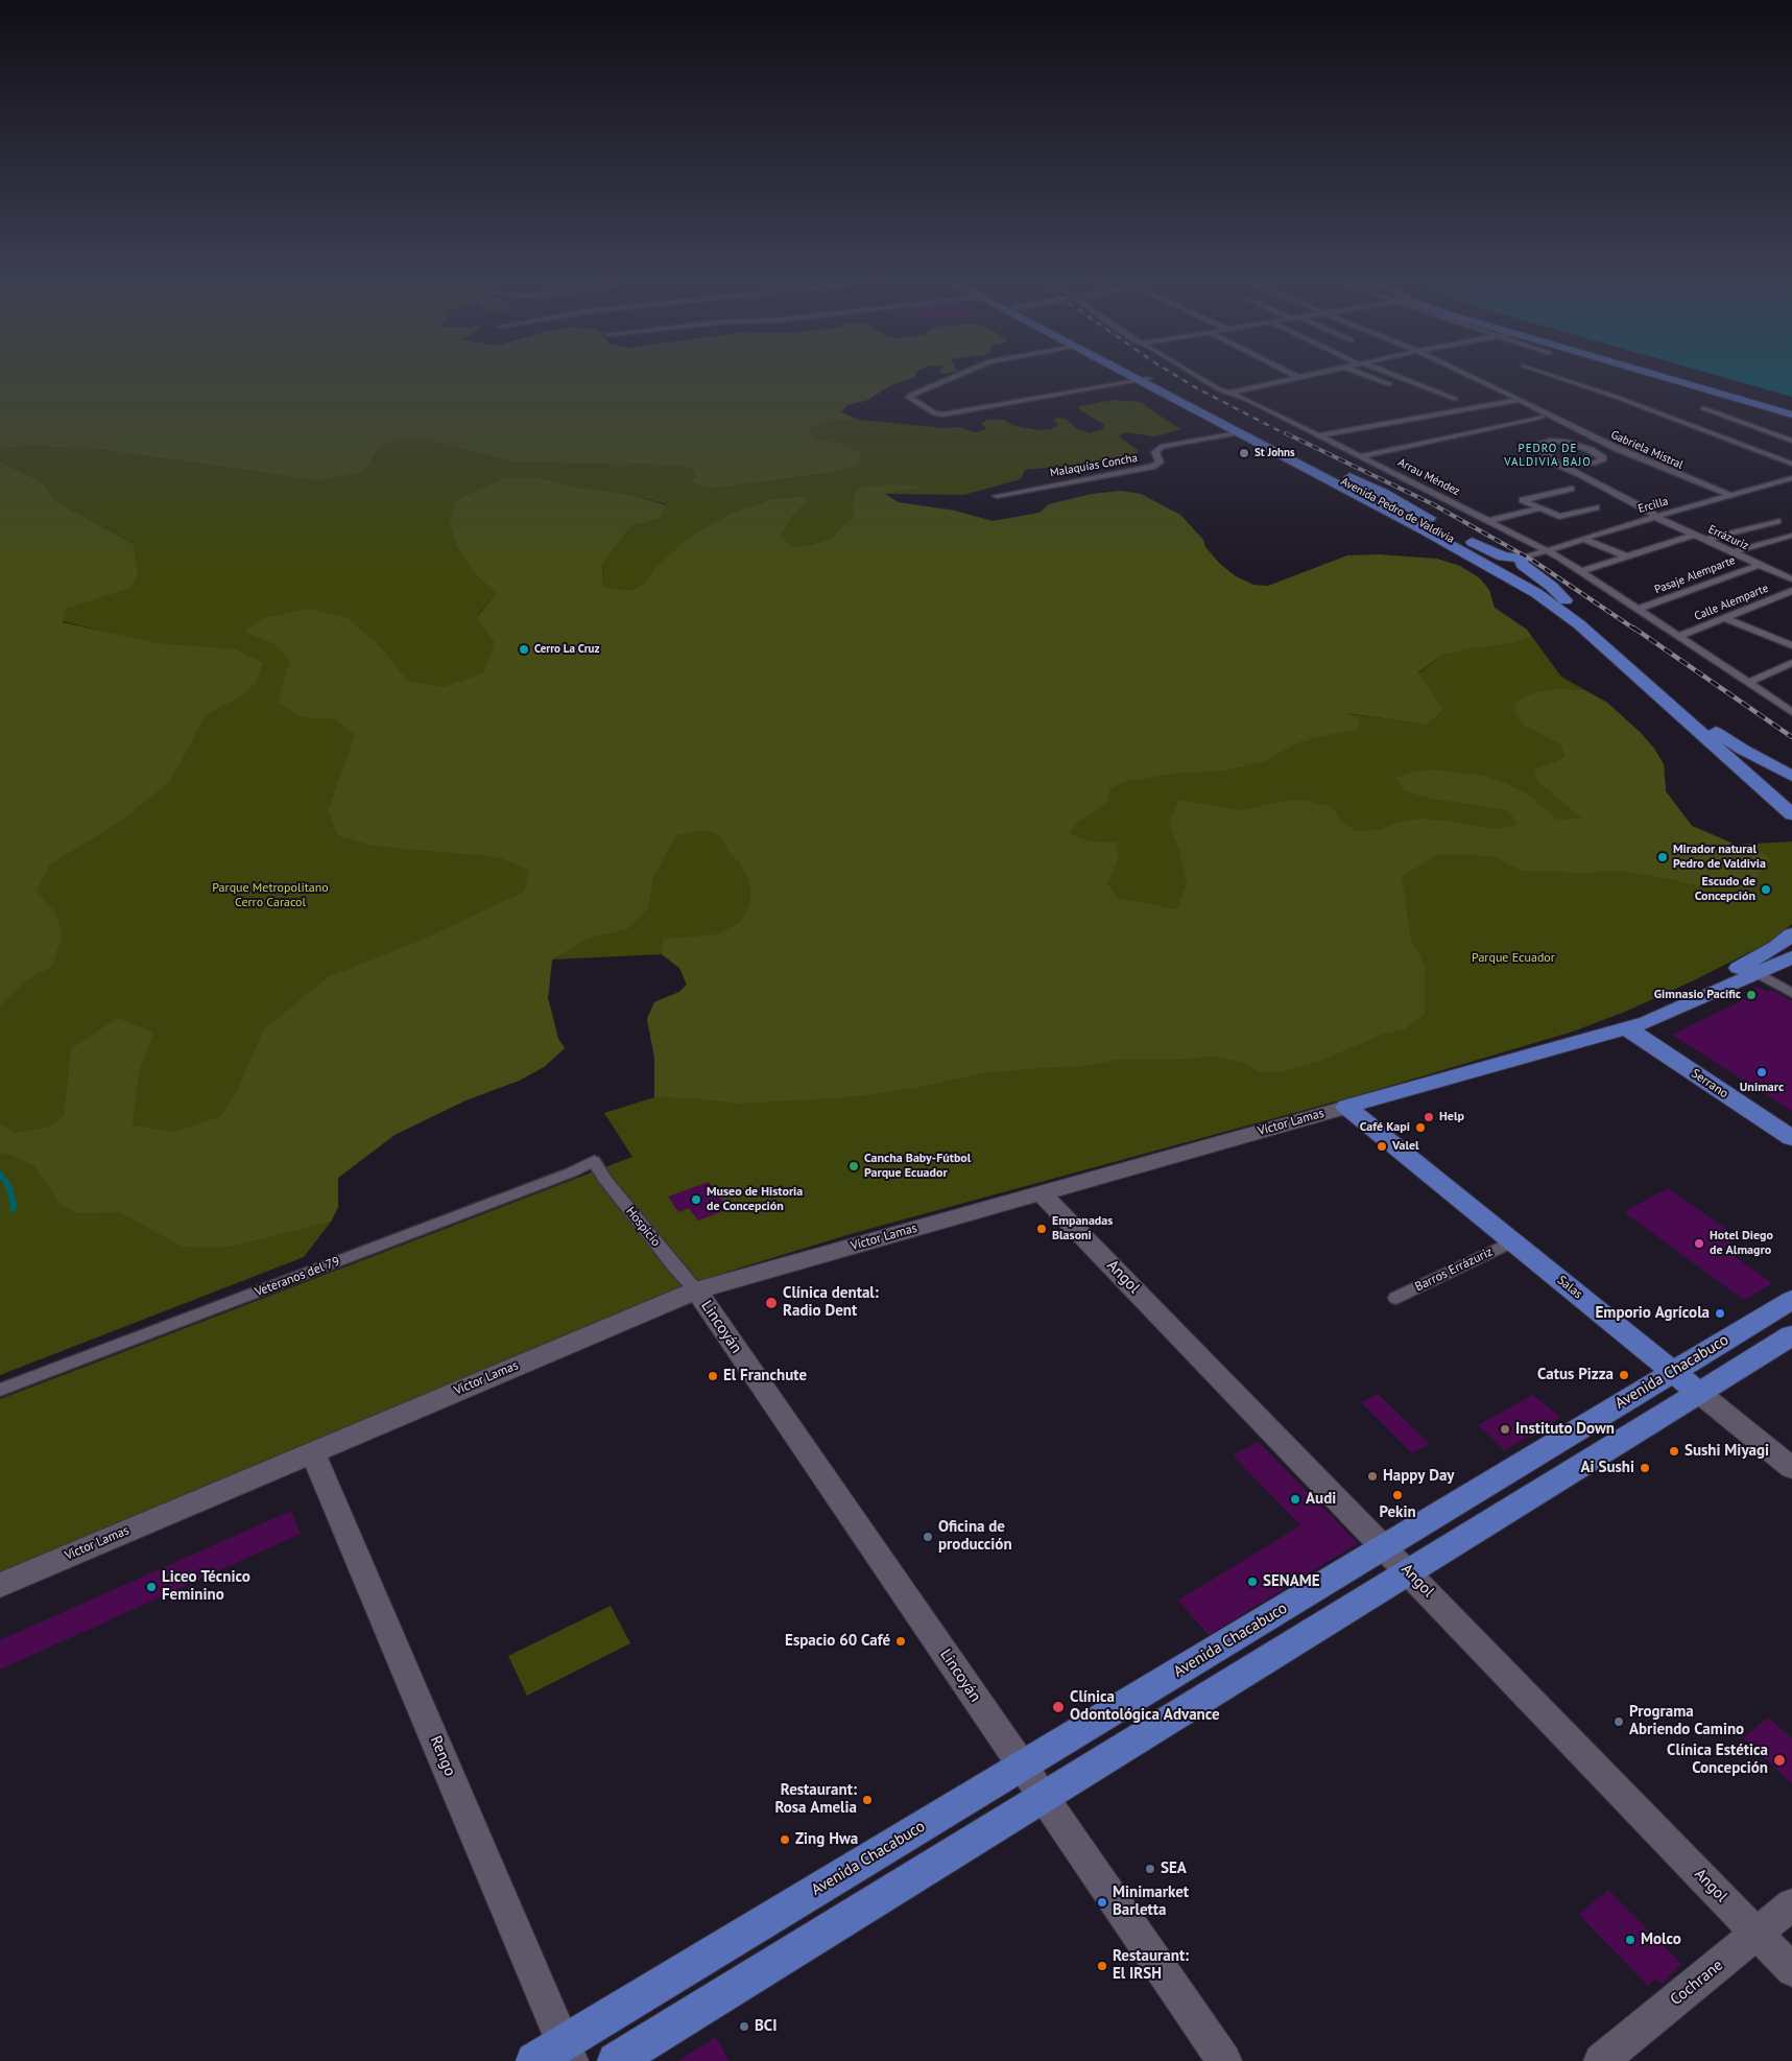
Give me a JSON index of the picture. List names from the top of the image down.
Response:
{
  "streets": {
    "main road": [
      "Avenida Pedro de Valdivia",
      "Serrano",
      "Víctor Lamas",
      "Angol",
      "Salas",
      "Lincoyán",
      "Avenida Chacabuco",
      "Rengo",
      "Cochrane"
    ],
    "street": [
      "Gabriela Mistral",
      "Malaquías Concha",
      "Arrau Méndez",
      "Ercilla",
      "Errázuriz",
      "Pasaje Alemparte",
      "Calle Alemparte",
      "Hospicio",
      "Barros Errázuriz",
      "Veteranos del 79"
    ]
  },
  "crossings": [
    ["Gabriela Mistral", "Ercilla"],
    ["Malaquías Concha", "Avenida Pedro de Valdivia"],
    ["Arrau Méndez", "Ercilla"],
    ["Arrau Méndez", "Pasaje Alemparte"],
    ["Arrau Méndez", "Calle Alemparte"],
    ["Ercilla", "Errázuriz"],
    ["Errázuriz", "Pasaje Alemparte"],
    ["Serrano", "Víctor Lamas"],
    ["Víctor Lamas", "Hospicio"],
    ["Víctor Lamas", "Angol"],
    ["Víctor Lamas", "Salas"],
    ["Víctor Lamas", "Lincoyán"],
    ["Víctor Lamas", "Rengo"],
    ["Hospicio", "Veteranos del 79"],
    ["Hospicio", "Lincoyán"],
    ["Barros Errázuriz", "Salas"],
    ["Angol", "Avenida Chacabuco"],
    ["Angol", "Cochrane"],
    ["Salas", "Avenida Chacabuco"],
    ["Lincoyán", "Avenida Chacabuco"],
    ["Avenida Chacabuco", "Rengo"]
  ],
  "districts": ["PEDRO DE VALDIVIA BAJO"],
  "parks": ["Parque Metropolitano Cerro Caracol", "Parque Ecuador"],
  "places": [
    "St Johns",
    "Cerro La Cruz",
    "Mirador natural Pedro de Valdivia",
    "Escudo de Concepción",
    "Gimnasio Pacific",
    "Unimarc",
    "Help",
    "Café Kapi",
    "Valel",
    "Cancha Baby-Fútbol Parque Ecuador",
    "Museo de Historia de Concepción",
    "Empanadas Blasoni",
    "Hotel Diego de Almagro",
    "Clínica dental: Radio Dent",
    "Emporio Agrícola",
    "Catus Pizza",
    "El Franchute",
    "Instituto Down",
    "Sushi Miyagi",
    "Ai Sushi",
    "Happy Day",
    "Pekin",
    "Audi",
    "Oficina de producción",
    "SENAME",
    "Liceo Técnico Feminino",
    "Espacio 60 Café",
    "Clínica Odontológica Advance",
    "Programa Abriendo Camino",
    "Clínica Estética Concepción",
    "Restaurant: Rosa Amelia",
    "Zing Hwa",
    "SEA",
    "Minimarket Barletta",
    "Molco",
    "Restaurant: El IRSH",
    "BCI"
  ]
}
